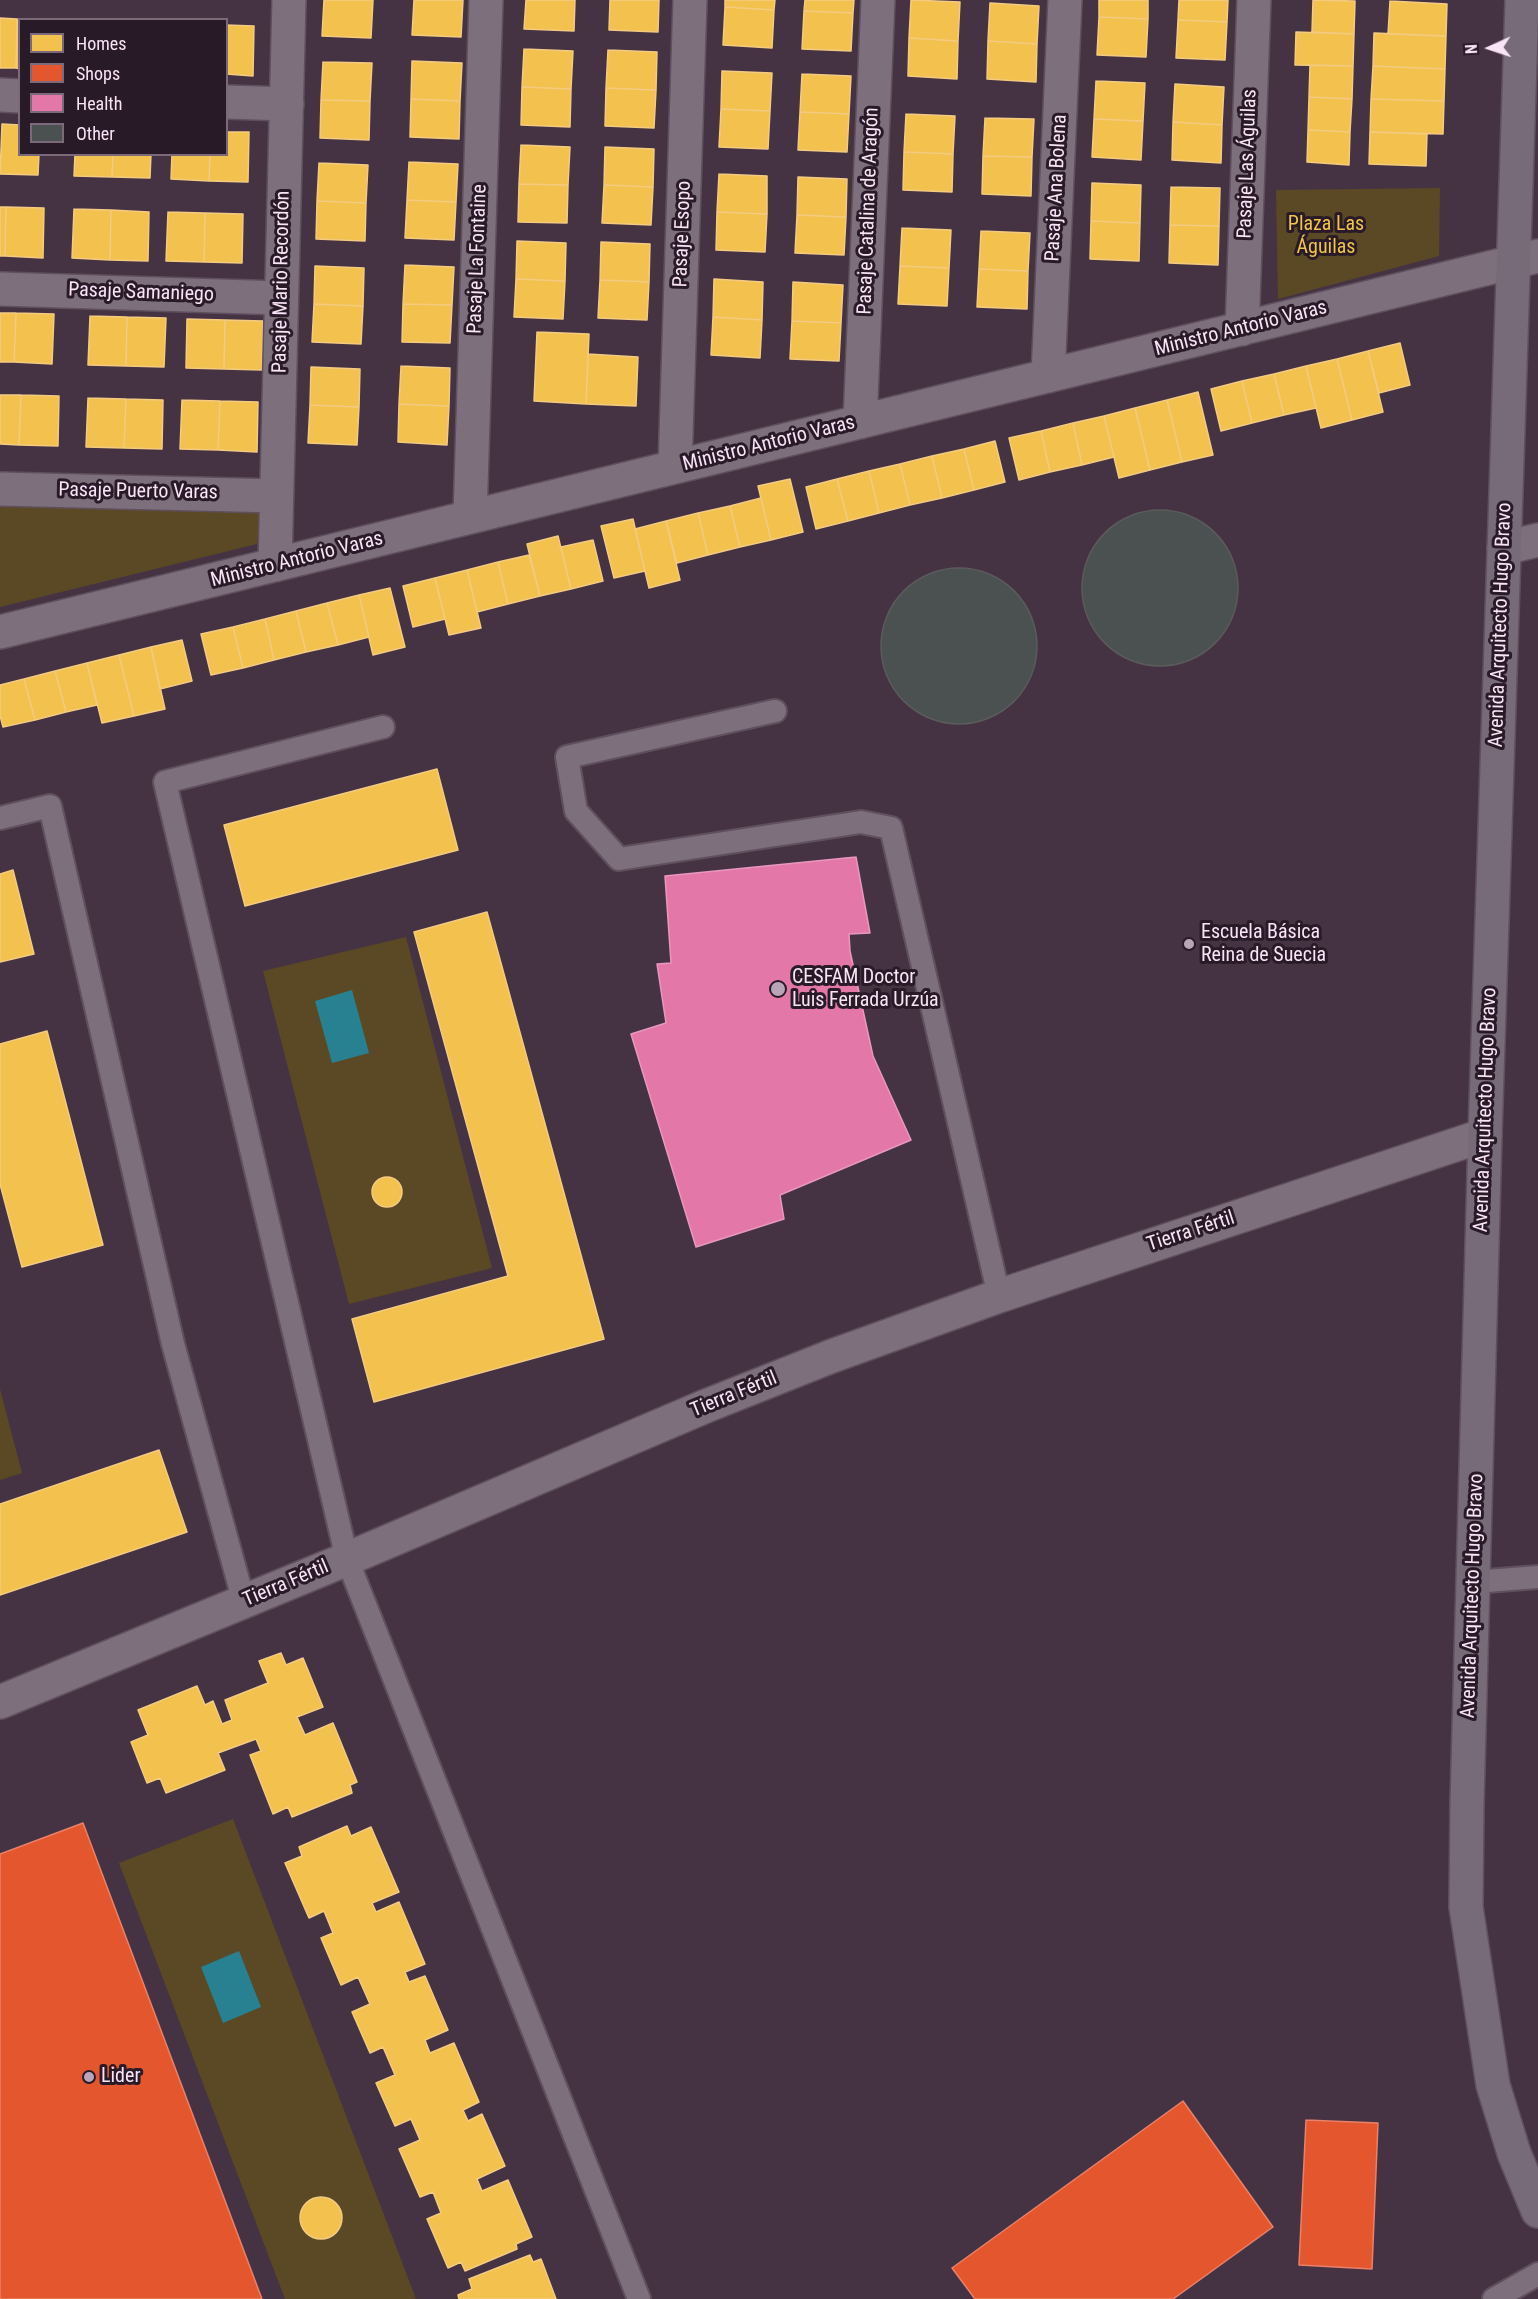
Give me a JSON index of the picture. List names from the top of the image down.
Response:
{
  "streets": {
    "street": [
      "Pasaje Las Águilas",
      "Pasaje Ana Bolena",
      "Pasaje Catalina de Aragón",
      "Pasaje Esopo",
      "Pasaje La Fontaine",
      "Pasaje Mario Recordón",
      "Pasaje Samaniego",
      "Ministro Antorio Varas",
      "Pasaje Puerto Varas",
      "Avenida Arquitecto Hugo Bravo",
      "Tierra Fértil"
    ]
  },
  "crossings": [
    ["Pasaje Las Águilas", "Ministro Antorio Varas"],
    ["Pasaje Ana Bolena", "Ministro Antorio Varas"],
    ["Pasaje Catalina de Aragón", "Ministro Antorio Varas"],
    ["Pasaje Esopo", "Ministro Antorio Varas"],
    ["Pasaje La Fontaine", "Ministro Antorio Varas"],
    ["Pasaje Mario Recordón", "Pasaje Samaniego"],
    ["Pasaje Mario Recordón", "Ministro Antorio Varas"],
    ["Pasaje Mario Recordón", "Pasaje Puerto Varas"],
    ["Ministro Antorio Varas", "Avenida Arquitecto Hugo Bravo"],
    ["Avenida Arquitecto Hugo Bravo", "Tierra Fértil"]
  ],
  "parks": ["Plaza Las Águilas"],
  "places": ["Escuela Básica Reina de Suecia", "CESFAM Doctor Luis Ferrada Urzúa", "Lider"],
  "legend": [
    "Homes",
    "Shops",
    "Health",
    "Other"
  ],
  "north": "left"
}
